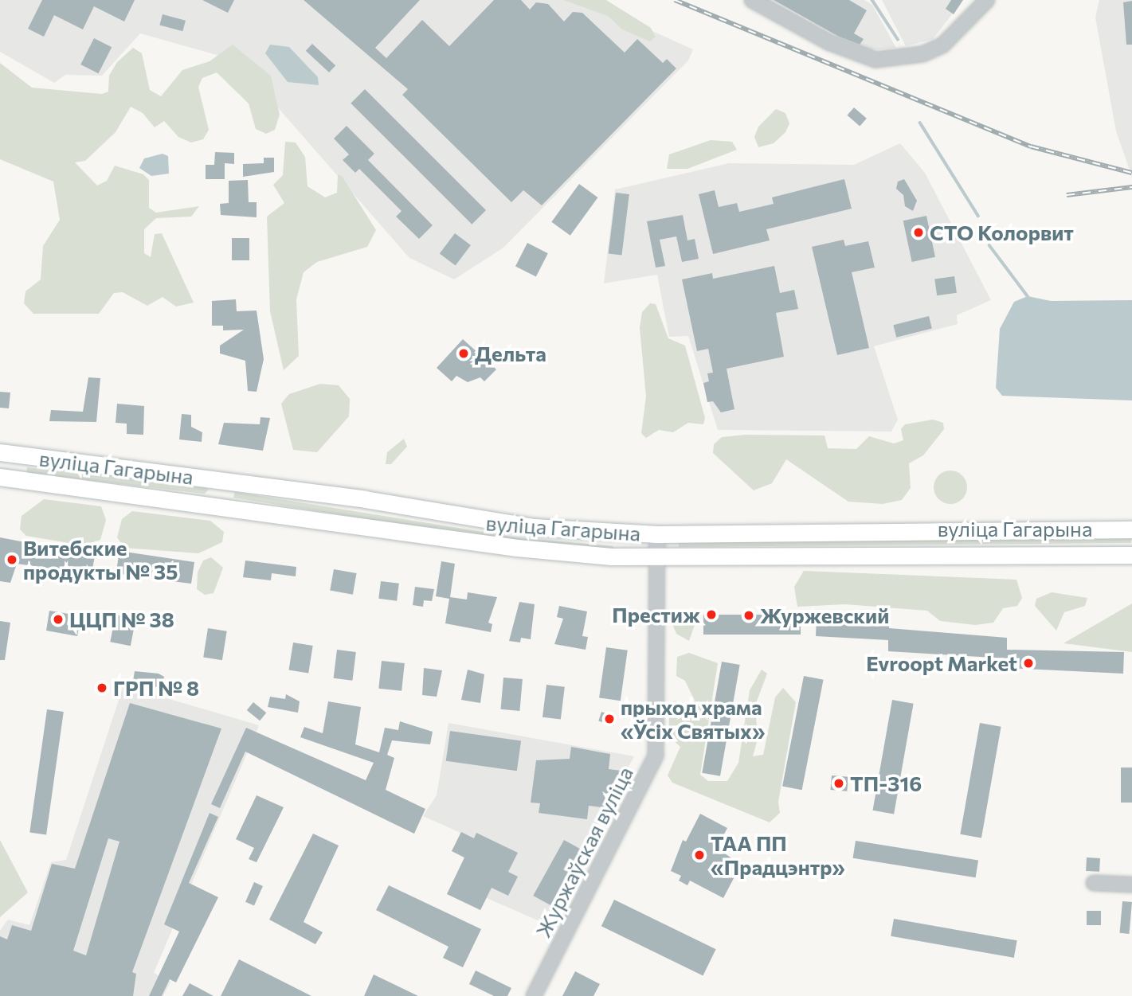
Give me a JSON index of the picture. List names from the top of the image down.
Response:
{
  "streets": {
    "main road": ["вуліца Гагарына"],
    "street": ["Журжаўская вуліца"]
  },
  "crossings": [
    ["вуліца Гагарына", "Журжаўская вуліца"]
  ],
  "places": [
    "СТО Колорвит",
    "Дельта",
    "Витебские продукты № 35",
    "Престиж",
    "Журжевский",
    "ЦЦП № 38",
    "Evroopt Market",
    "ГРП № 8",
    "прыход храма «Ўсіх Святых»",
    "ТП-316",
    "ТАА ПП «Прадцэнтр»"
  ]
}
